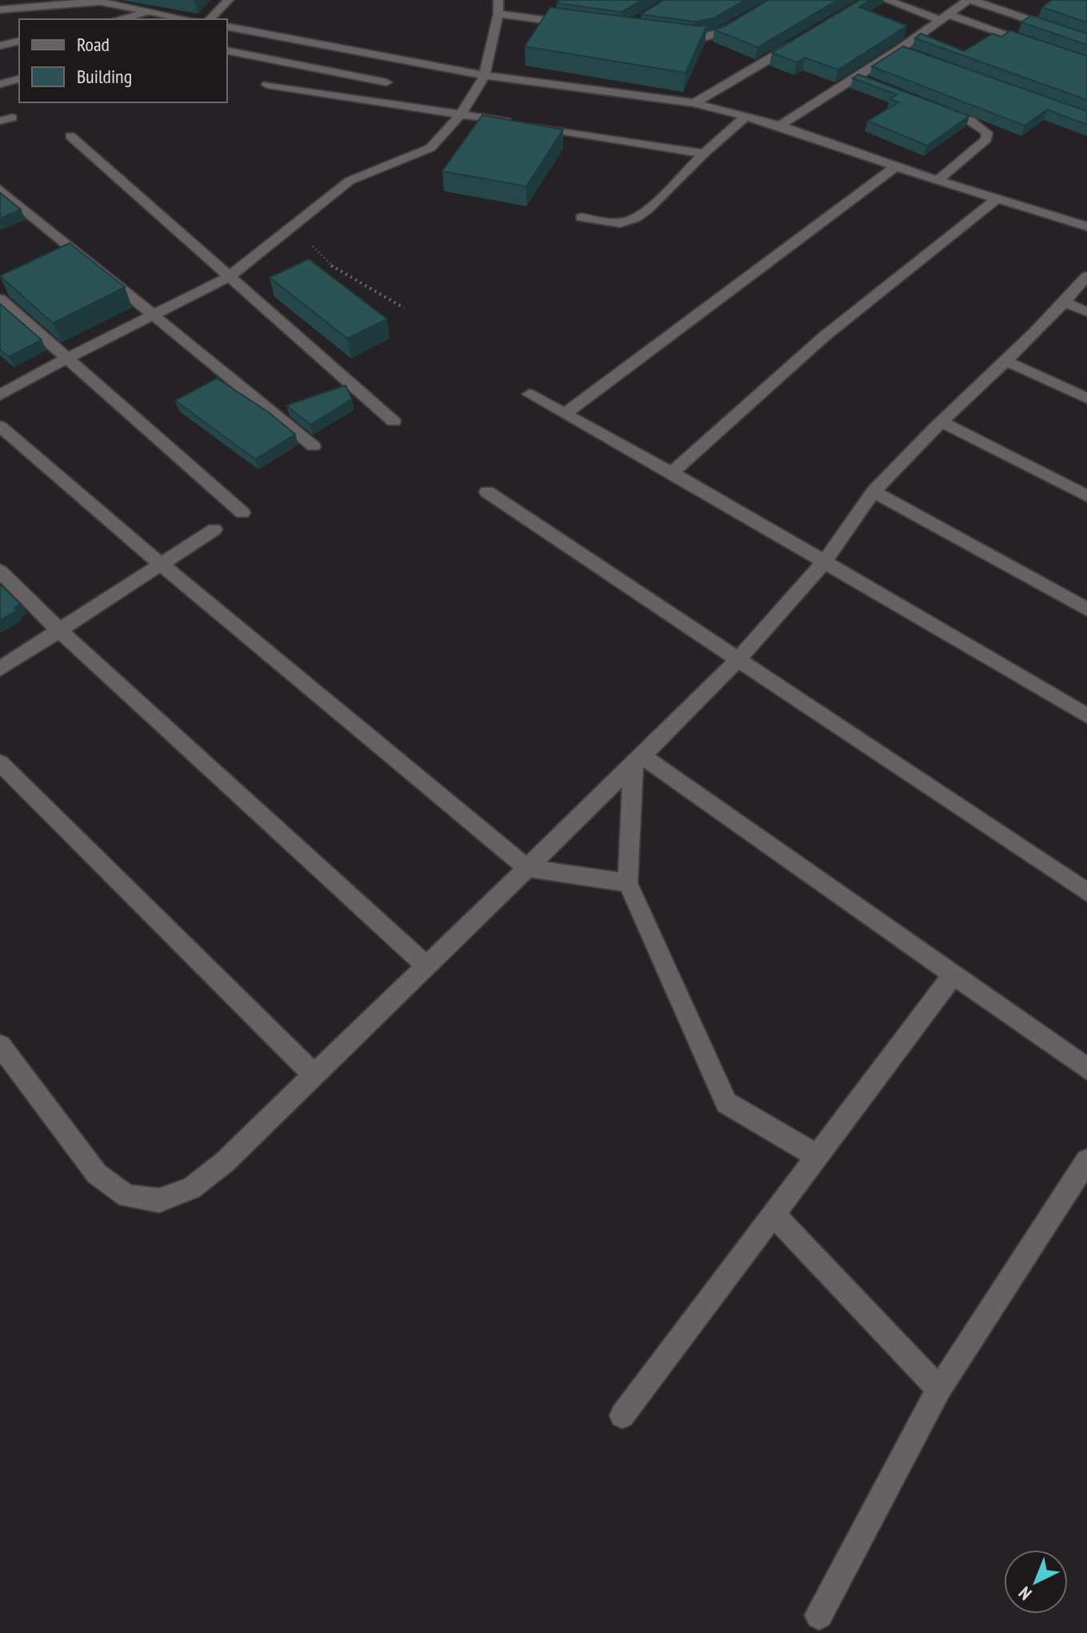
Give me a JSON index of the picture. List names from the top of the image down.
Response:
{
  "legend": ["Road", "Building"],
  "north": "bottom left"
}
